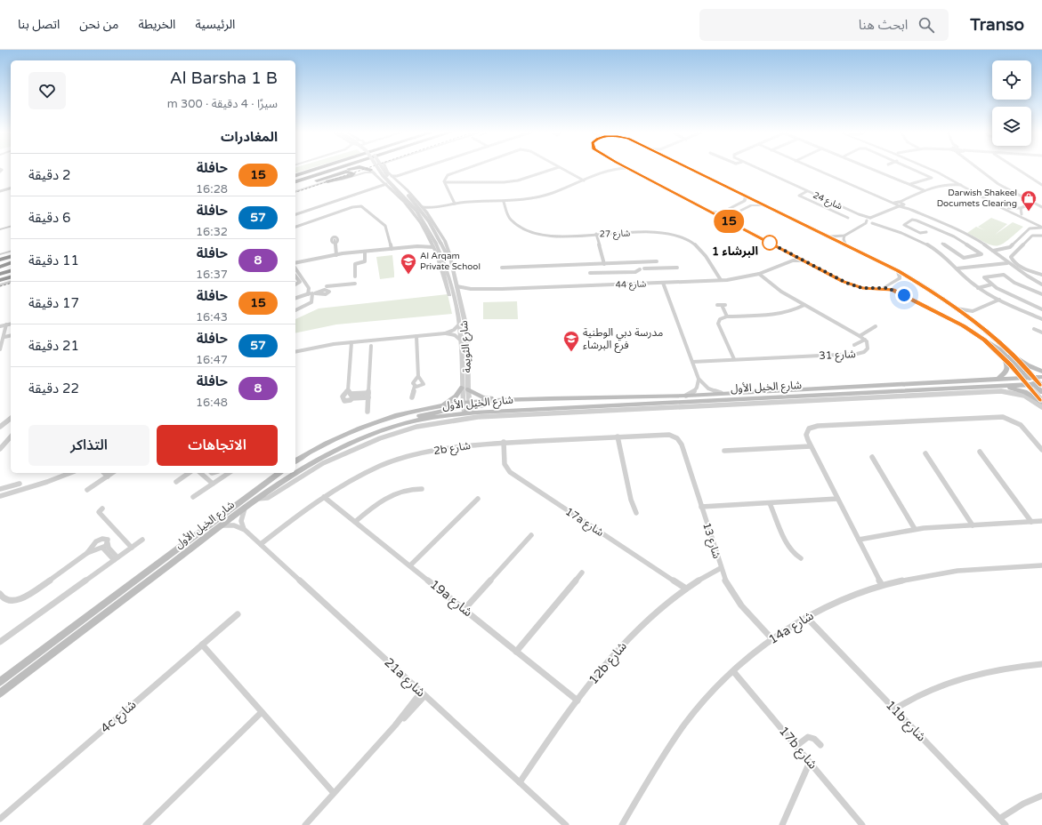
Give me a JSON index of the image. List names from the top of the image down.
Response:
{
  "streets": {
    "main road": ["شارع الخيل الأول"],
    "street": [
      "شارع 24",
      "شارع 27",
      "شارع 44",
      "شارع الثويمة",
      "شارع 31",
      "2b شارع",
      "17a شارع",
      "شارع 13",
      "19a شارع",
      "14a شارع",
      "12b شارع",
      "21a شارع",
      "4c شارع",
      "11b شارع",
      "17b شارع"
    ]
  },
  "crossings": [
    ["شارع 27", "شارع 44"],
    ["شارع 44", "شارع الثويمة"],
    ["شارع 44", "شارع 31"],
    ["شارع الثويمة", "شارع الخيل الأول"],
    ["شارع الخيل الأول", "21a شارع"],
    ["2b شارع", "17a شارع"],
    ["2b شارع", "شارع 13"],
    ["2b شارع", "19a شارع"],
    ["2b شارع", "21a شارع"],
    ["17a شارع", "12b شارع"],
    ["شارع 13", "14a شارع"],
    ["شارع 13", "12b شارع"],
    ["19a شارع", "12b شارع"],
    ["14a شارع", "11b شارع"],
    ["14a شارع", "17b شارع"],
    ["12b شارع", "21a شارع"]
  ],
  "districts": ["البرشاء 1"],
  "places": {
    "shop": ["Darwish Shakeel Documets Clearing"],
    "school or university": ["Al Arqam Private School", "مدرسة دبي الوطنية فرع البرشاء"]
  },
  "lines": ["bus line 15"],
  "page": {
    "header": "Transo",
    "search": "ابحث هنا",
    "nav": [
      "الرئيسية",
      "الخريطة",
      "من نحن",
      "اتصل بنا"
    ],
    "on_map": "15",
    "heading": [
      ["Al Barsha 1 B", "سيرًا · 4 دقيقة · 300 m"],
      "المغادرات"
    ],
    "list": [
      {
        "mark": "15",
        "name": "حافلة",
        "note": "16:28",
        "value": "2 دقيقة"
      },
      {
        "mark": "57",
        "name": "حافلة",
        "note": "16:32",
        "value": "6 دقيقة"
      },
      {
        "mark": "8",
        "name": "حافلة",
        "note": "16:37",
        "value": "11 دقيقة"
      },
      {
        "mark": "15",
        "name": "حافلة",
        "note": "16:43",
        "value": "17 دقيقة"
      },
      {
        "mark": "57",
        "name": "حافلة",
        "note": "16:47",
        "value": "21 دقيقة"
      },
      {
        "mark": "8",
        "name": "حافلة",
        "note": "16:48",
        "value": "22 دقيقة"
      }
    ],
    "buttons": ["الاتجاهات", "التذاكر"]
  }
}
